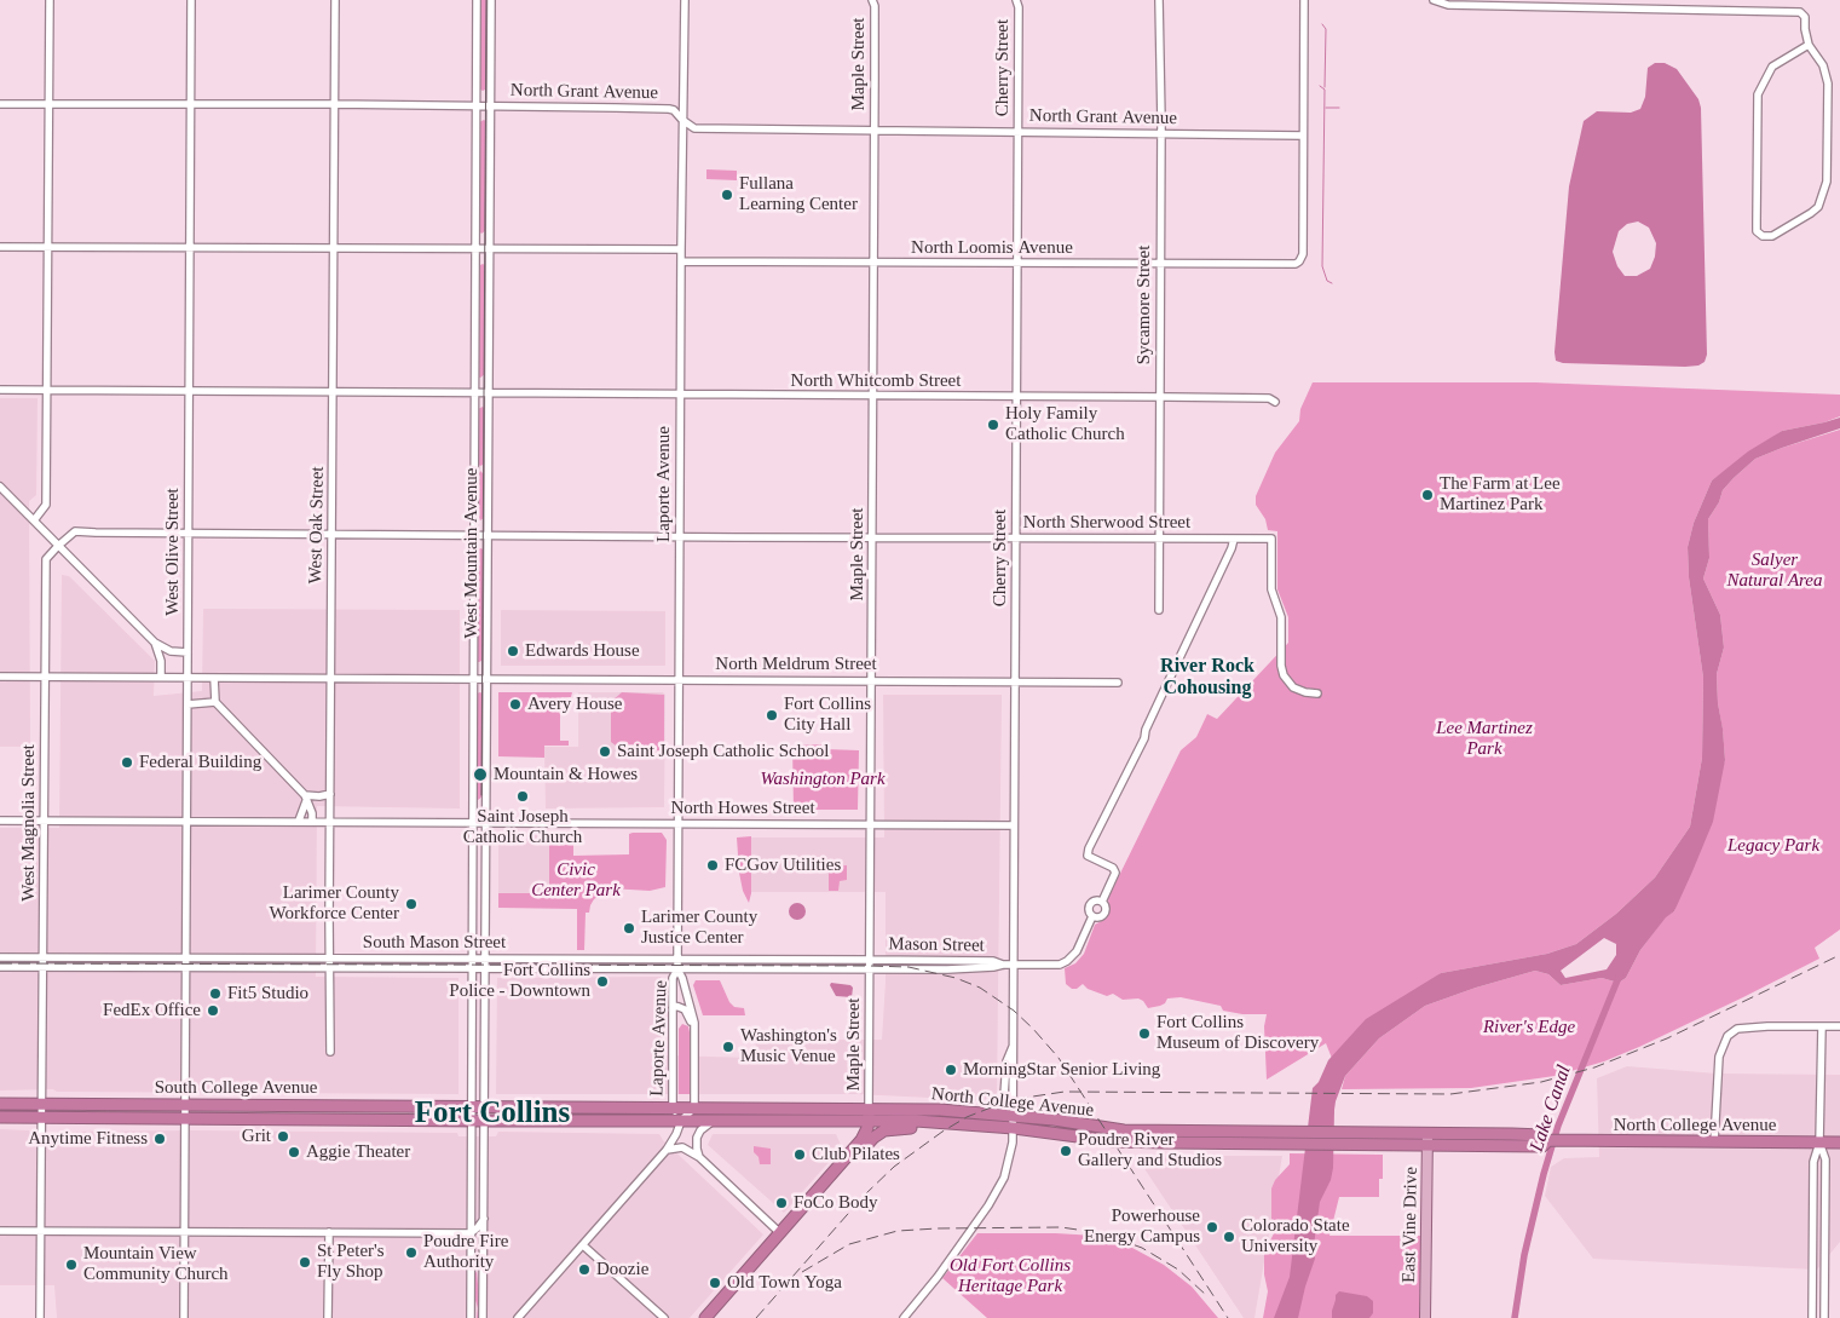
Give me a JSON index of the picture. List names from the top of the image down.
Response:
{
  "streets": {
    "highway": ["South College Avenue", "North College Avenue"],
    "main road": ["East Vine Drive"],
    "street": [
      "Maple Street",
      "Cherry Street",
      "North Grant Avenue",
      "North Loomis Avenue",
      "Sycamore Street",
      "North Whitcomb Street",
      "Laporte Avenue",
      "North Sherwood Street",
      "West Oak Street",
      "West Olive Street",
      "West Mountain Avenue",
      "North Meldrum Street",
      "North Howes Street",
      "West Magnolia Street",
      "South Mason Street",
      "Mason Street"
    ]
  },
  "crossings": [
    ["Maple Street", "North Grant Avenue"],
    ["Maple Street", "North Loomis Avenue"],
    ["Maple Street", "North Whitcomb Street"],
    ["Maple Street", "North Sherwood Street"],
    ["Maple Street", "North Meldrum Street"],
    ["Maple Street", "North Howes Street"],
    ["Maple Street", "South Mason Street"],
    ["Maple Street", "Mason Street"],
    ["Maple Street", "North College Avenue"],
    ["Cherry Street", "North Grant Avenue"],
    ["Cherry Street", "North Loomis Avenue"],
    ["Cherry Street", "North Whitcomb Street"],
    ["Cherry Street", "North Sherwood Street"],
    ["Cherry Street", "North Meldrum Street"],
    ["Cherry Street", "North Howes Street"],
    ["Cherry Street", "Mason Street"],
    ["Cherry Street", "North College Avenue"],
    ["North Grant Avenue", "North Loomis Avenue"],
    ["North Grant Avenue", "Sycamore Street"],
    ["North Grant Avenue", "Laporte Avenue"],
    ["North Grant Avenue", "West Oak Street"],
    ["North Grant Avenue", "West Olive Street"],
    ["North Grant Avenue", "West Mountain Avenue"],
    ["North Loomis Avenue", "Sycamore Street"],
    ["North Loomis Avenue", "Laporte Avenue"],
    ["Sycamore Street", "North Whitcomb Street"],
    ["Sycamore Street", "North Sherwood Street"],
    ["North Whitcomb Street", "Laporte Avenue"],
    ["North Whitcomb Street", "West Oak Street"],
    ["North Whitcomb Street", "West Olive Street"],
    ["North Whitcomb Street", "West Mountain Avenue"],
    ["Laporte Avenue", "North Sherwood Street"],
    ["Laporte Avenue", "North Meldrum Street"],
    ["Laporte Avenue", "North Howes Street"],
    ["Laporte Avenue", "South Mason Street"],
    ["Laporte Avenue", "Mason Street"],
    ["Laporte Avenue", "North College Avenue"],
    ["North Sherwood Street", "West Oak Street"],
    ["North Sherwood Street", "West Olive Street"],
    ["North Sherwood Street", "West Mountain Avenue"],
    ["North Sherwood Street", "West Magnolia Street"],
    ["West Oak Street", "North Meldrum Street"],
    ["West Oak Street", "North Howes Street"],
    ["West Oak Street", "South Mason Street"],
    ["West Olive Street", "North Meldrum Street"],
    ["West Olive Street", "North Howes Street"],
    ["West Olive Street", "South Mason Street"],
    ["West Olive Street", "South College Avenue"],
    ["West Mountain Avenue", "North Meldrum Street"],
    ["West Mountain Avenue", "North Howes Street"],
    ["West Mountain Avenue", "South Mason Street"],
    ["West Mountain Avenue", "South College Avenue"],
    ["West Mountain Avenue", "North College Avenue"],
    ["North Meldrum Street", "West Magnolia Street"],
    ["North Howes Street", "West Magnolia Street"],
    ["West Magnolia Street", "South Mason Street"],
    ["West Magnolia Street", "South College Avenue"],
    ["South Mason Street", "Mason Street"],
    ["South College Avenue", "North College Avenue"],
    ["North College Avenue", "East Vine Drive"]
  ],
  "districts": ["River Rock Cohousing", "Fort Collins"],
  "water": ["Lake Canal"],
  "parks": [
    "Salyer Natural Area",
    "Lee Martinez Park",
    "Washington Park",
    "Legacy Park",
    "Civic Center Park",
    "River's Edge",
    "Old Fort Collins Heritage Park"
  ],
  "places": [
    "Fullana Learning Center",
    "Holy Family Catholic Church",
    "The Farm at Lee Martinez Park",
    "Edwards House",
    "Avery House",
    "Fort Collins City Hall",
    "Saint Joseph Catholic School",
    "Federal Building",
    "Mountain & Howes",
    "Saint Joseph Catholic Church",
    "FCGov Utilities",
    "Larimer County Workforce Center",
    "Larimer County Justice Center",
    "Fort Collins Police - Downtown",
    "Fit5 Studio",
    "FedEx Office",
    "Fort Collins Museum of Discovery",
    "Washington's Music Venue",
    "MorningStar Senior Living",
    "Grit",
    "Anytime Fitness",
    "Poudre River Gallery and Studios",
    "Aggie Theater",
    "Club Pilates",
    "FoCo Body",
    "Powerhouse Energy Campus",
    "Colorado State University",
    "Poudre Fire Authority",
    "St Peter's Fly Shop",
    "Mountain View Community Church",
    "Doozie",
    "Old Town Yoga"
  ]
}
